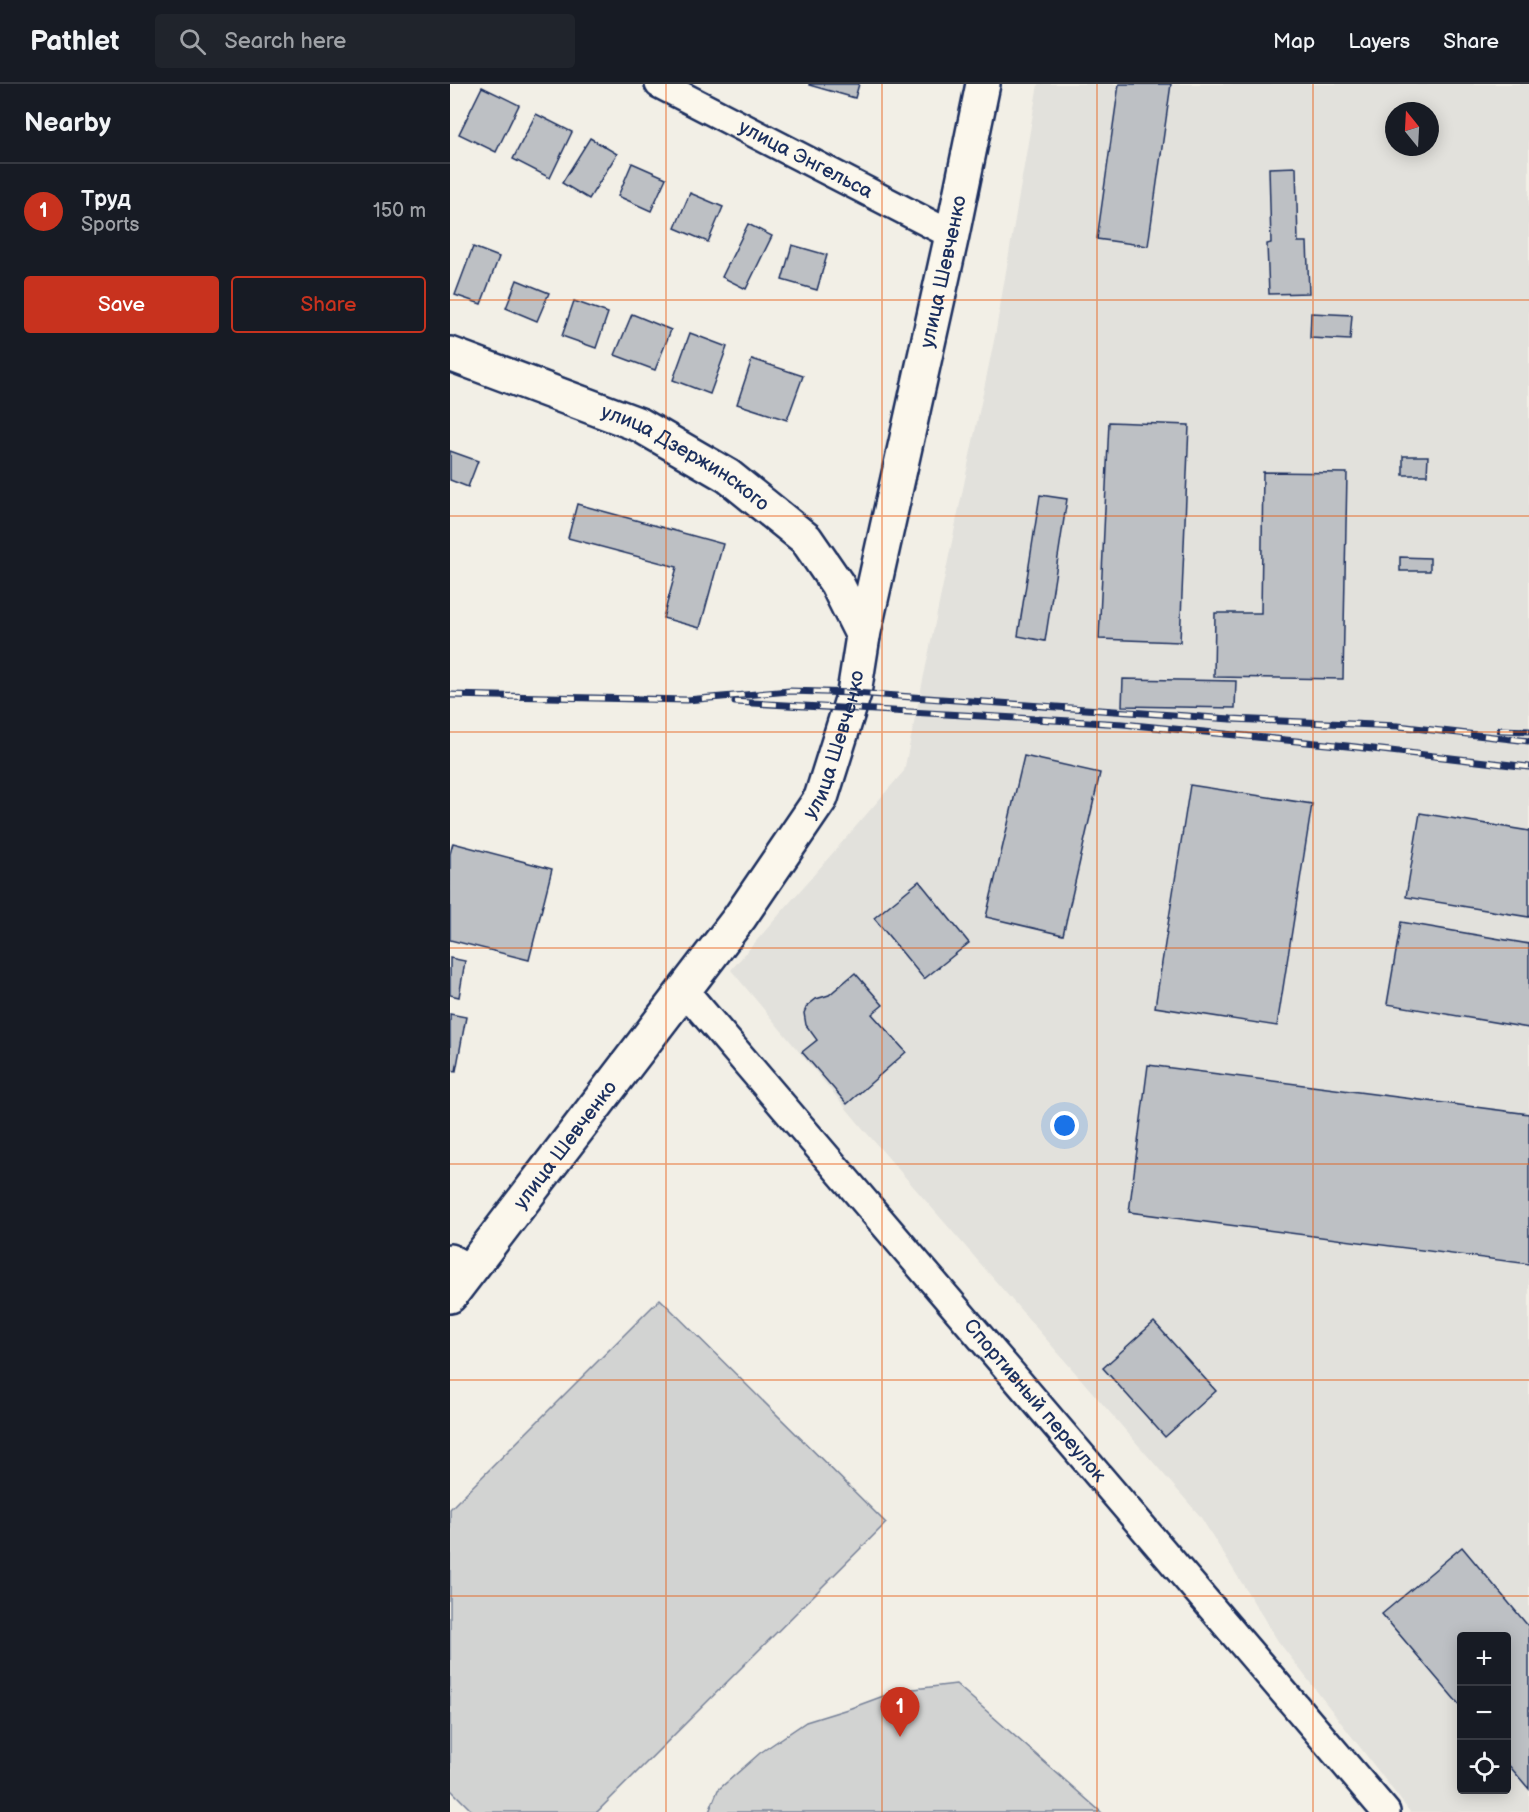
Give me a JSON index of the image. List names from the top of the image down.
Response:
{
  "streets": {
    "street": [
      "улица Энгельса",
      "улица Шевченко",
      "улица Дзержинского",
      "Спортивный переулок"
    ]
  },
  "crossings": [
    ["улица Энгельса", "улица Шевченко"],
    ["улица Шевченко", "улица Дзержинского"],
    ["улица Шевченко", "Спортивный переулок"]
  ],
  "north": "top",
  "page": {
    "header": "Pathlet",
    "search": "Search here",
    "nav": ["Map", "Layers", "Share"],
    "heading": "Nearby",
    "list": [
      {
        "mark": "1",
        "name": "Труд",
        "note": "Sports",
        "value": "150 m"
      }
    ],
    "buttons": ["Save", "Share"],
    "map_buttons": ["+", "−"],
    "pins": "1"
  }
}
